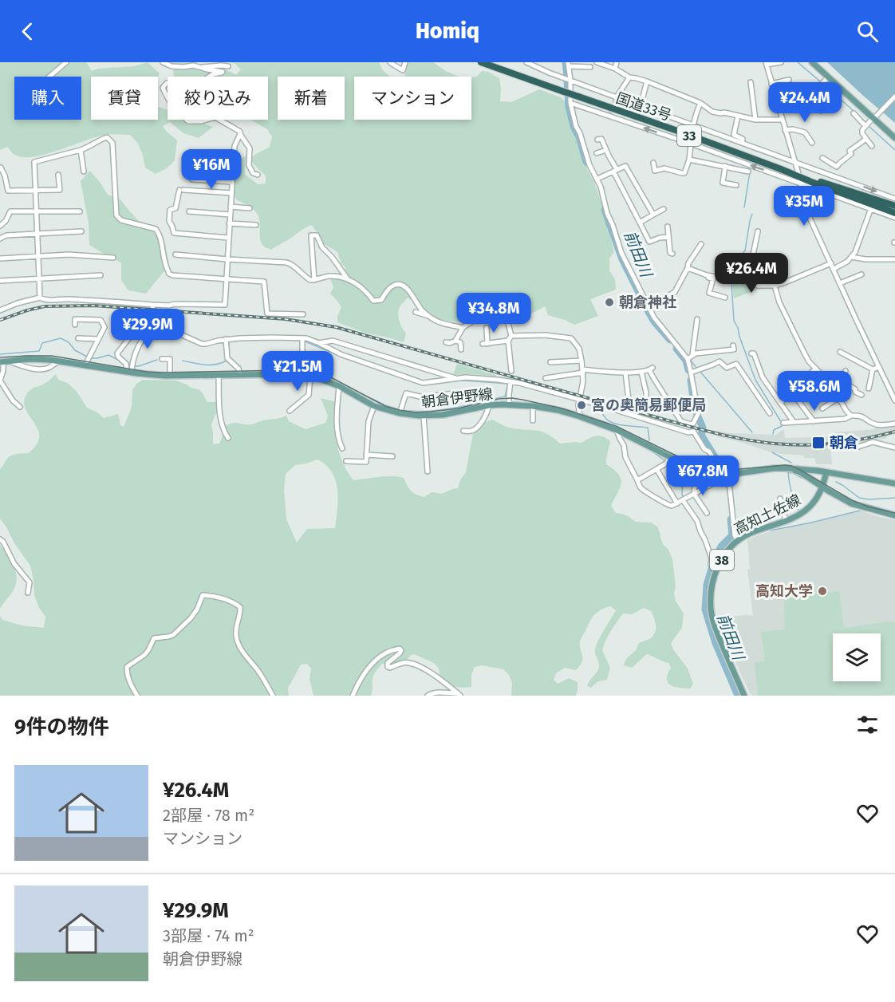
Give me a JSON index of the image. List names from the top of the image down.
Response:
{
  "streets": {
    "highway": ["国道33号", "33"],
    "main road": ["朝倉伊野線", "高知土佐線", "38"]
  },
  "crossings": [
    ["朝倉伊野線", "高知土佐線"]
  ],
  "water": ["前田川"],
  "places": {
    "other": ["朝倉神社", "宮の奥簡易郵便局", "高知大学"],
    "transit": ["朝倉"]
  },
  "page": {
    "header": "Homiq",
    "chip": [
      "購入",
      "賃貸",
      "絞り込み",
      "新着",
      "マンション"
    ],
    "price": [
      "¥24.4M",
      "¥16M",
      "¥35M",
      "¥26.4M",
      "¥34.8M",
      "¥29.9M",
      "¥21.5M",
      "¥58.6M",
      "¥67.8M"
    ],
    "heading": "9件の物件",
    "list": [
      {
        "name": "¥26.4M",
        "note": "2部屋 · 78 m² · マンション"
      },
      {
        "name": "¥29.9M",
        "note": "3部屋 · 74 m² · 朝倉伊野線"
      }
    ]
  }
}
